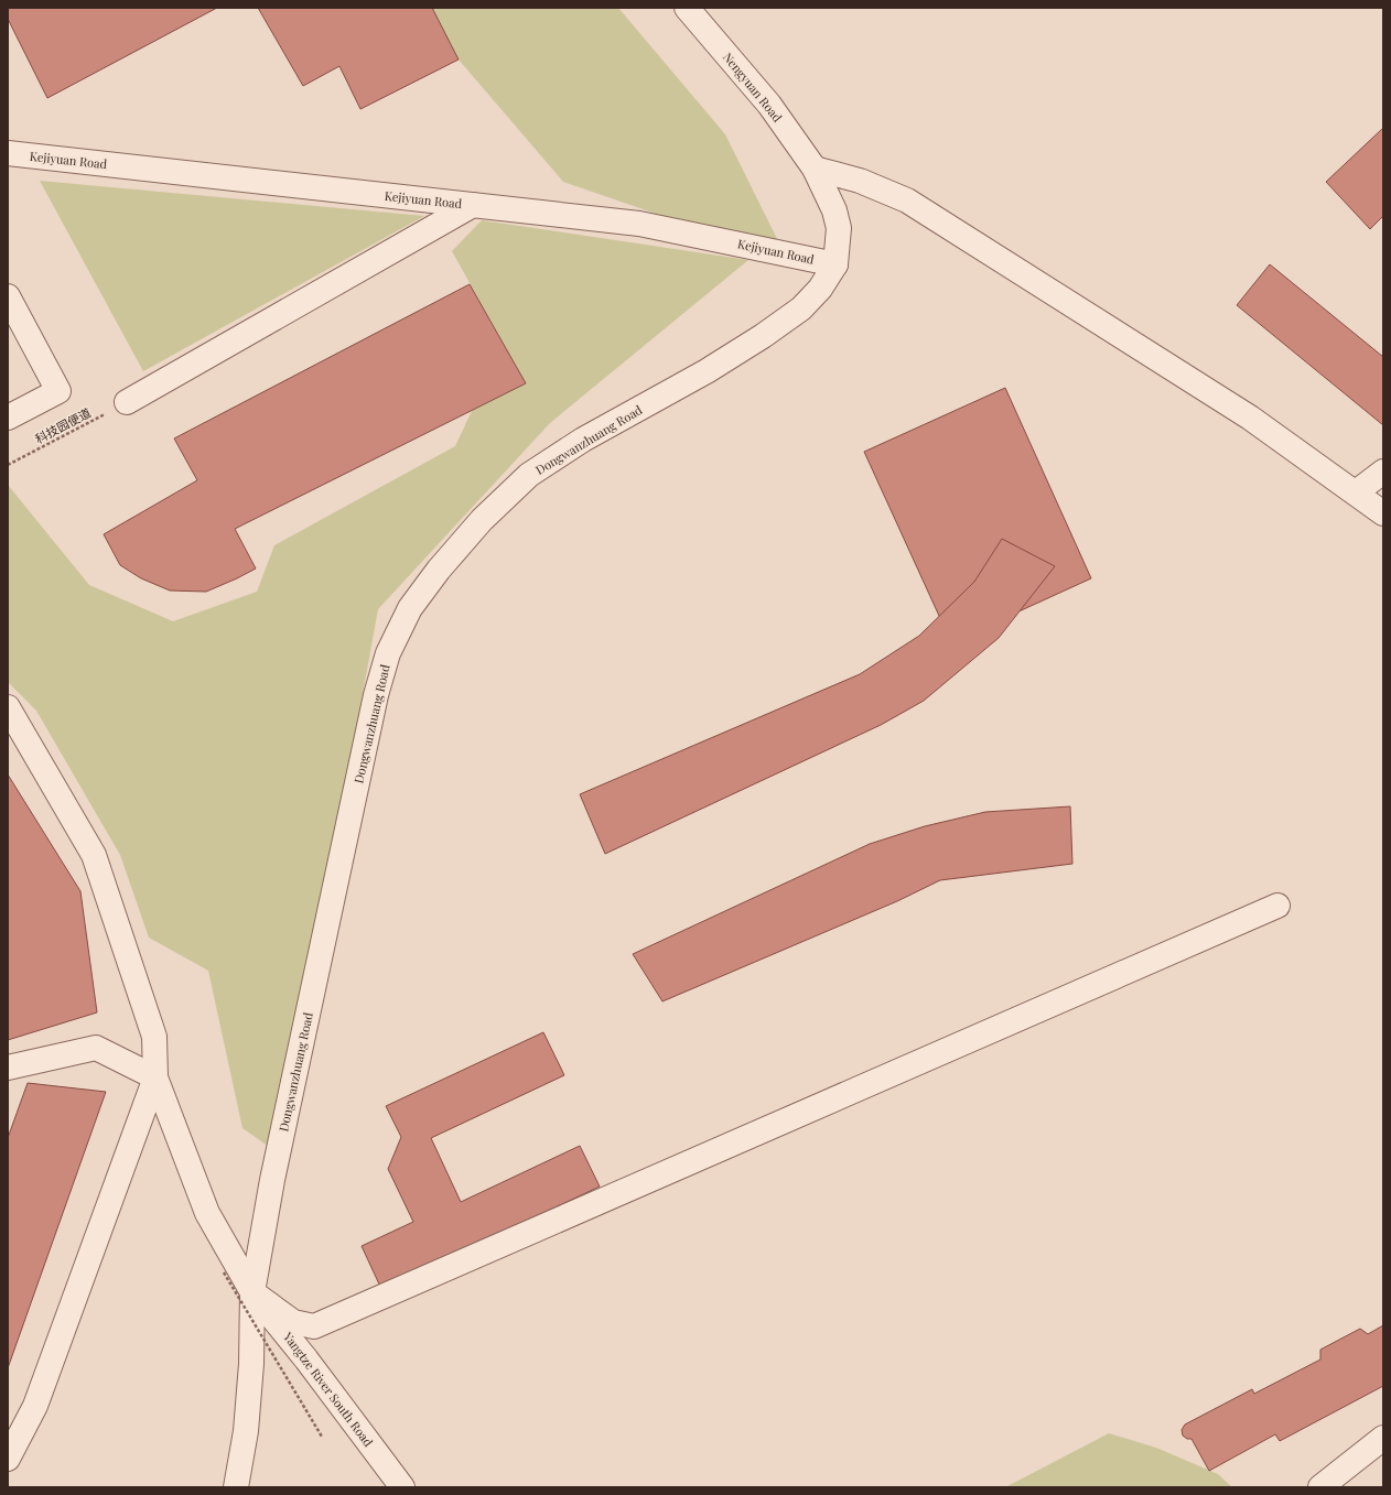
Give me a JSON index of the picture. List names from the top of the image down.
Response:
{
  "streets": {
    "street": [
      "Nengyuan Road",
      "Kejiyuan Road",
      "Dongwanzhuang Road",
      "Yangtze River South Road"
    ],
    "path": ["科技园便道"]
  },
  "crossings": [
    ["Nengyuan Road", "Dongwanzhuang Road"],
    ["Kejiyuan Road", "Dongwanzhuang Road"],
    ["Dongwanzhuang Road", "Yangtze River South Road"]
  ]
}
